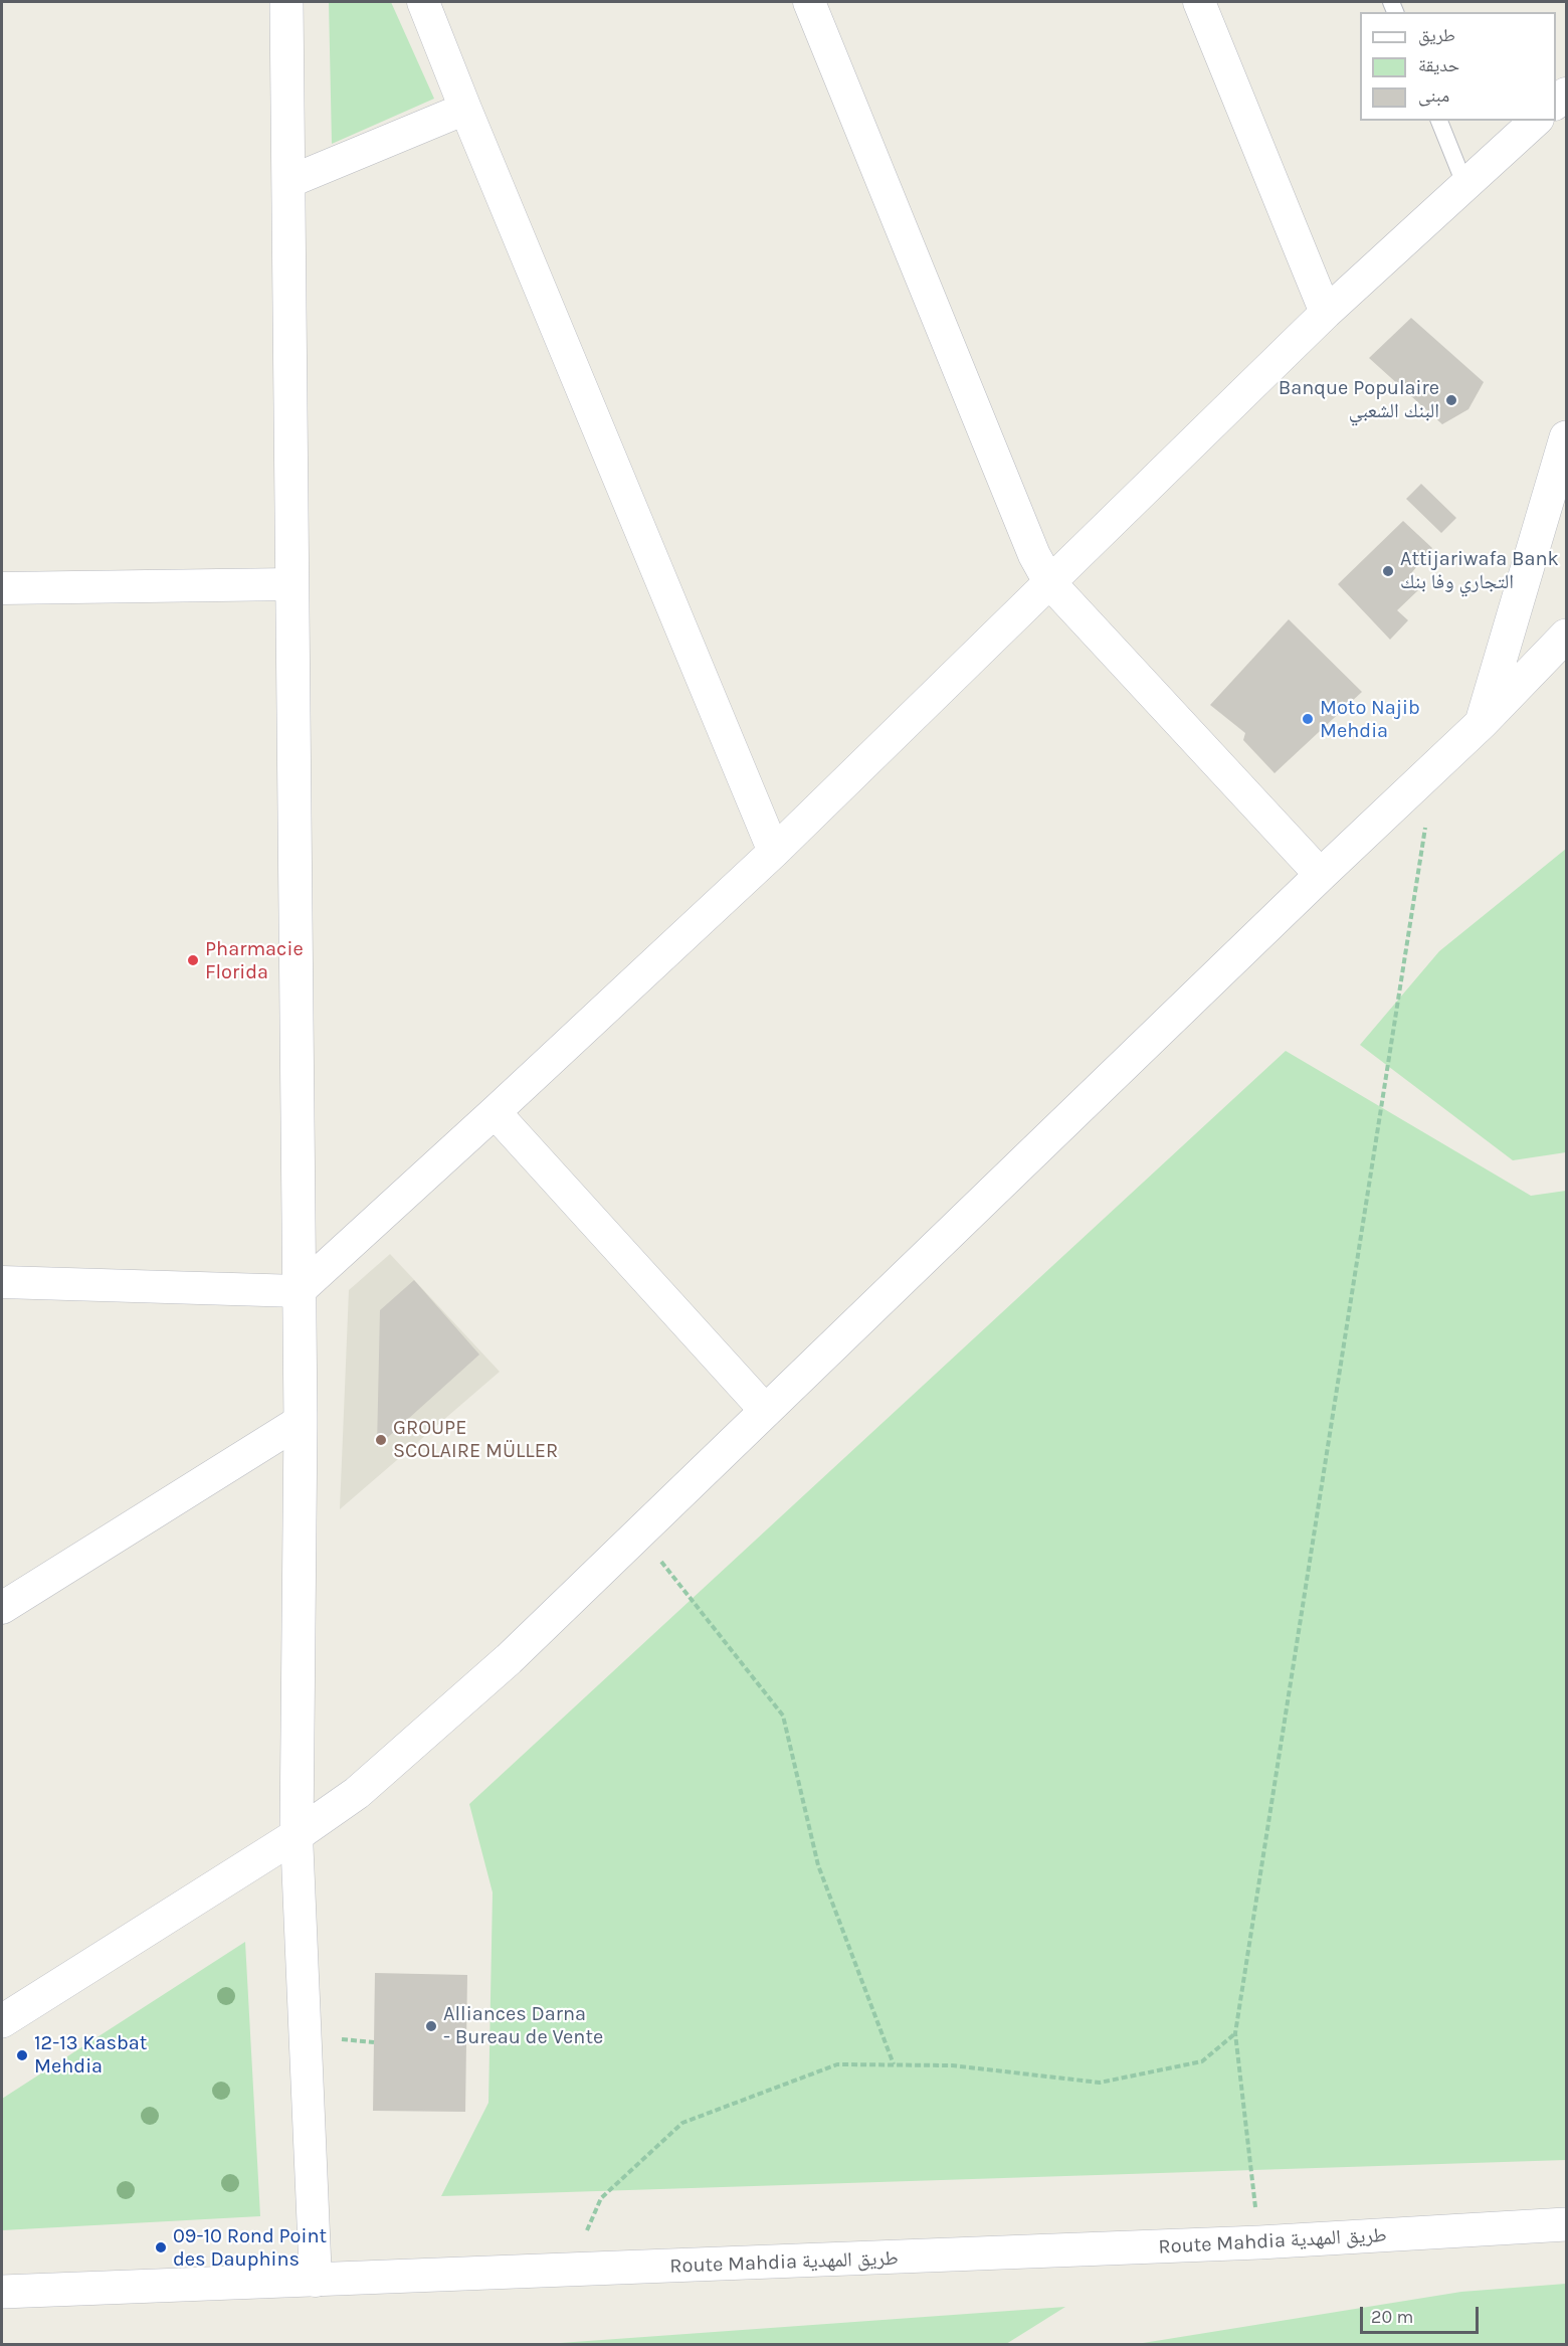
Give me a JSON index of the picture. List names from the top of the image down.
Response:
{
  "streets": {
    "street": ["Route Mahdia طريق المهدية"]
  },
  "places": [
    "Banque Populaire البنك الشعبي",
    "Attijariwafa Bank التجاري وفا بنك",
    "Moto Najib Mehdia",
    "Pharmacie Florida",
    "GROUPE SCOLAIRE MÜLLER",
    "Alliances Darna - Bureau de Vente",
    "12-13 Kasbat Mehdia",
    "09-10 Rond Point des Dauphins"
  ],
  "legend": ["طريق", "حديقة", "مبنى"],
  "scale_bar": "20 m"
}
